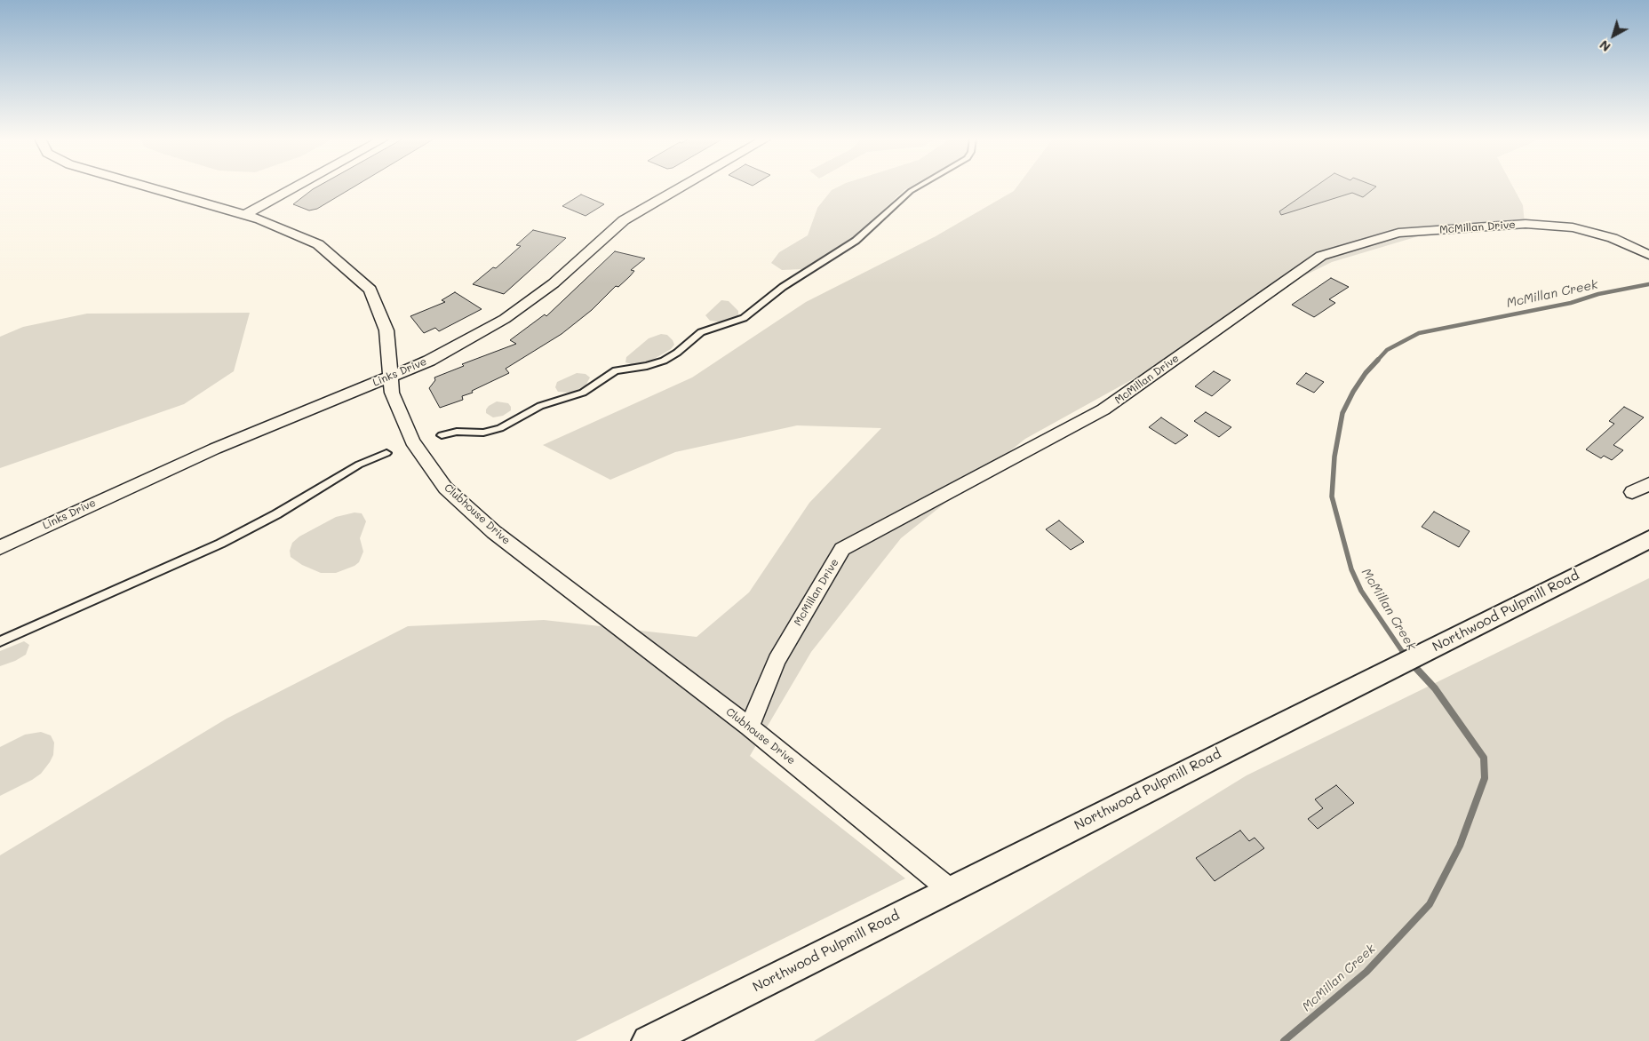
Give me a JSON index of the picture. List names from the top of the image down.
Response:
{
  "streets": {
    "street": [
      "McMillan Drive",
      "Links Drive",
      "Clubhouse Drive",
      "Northwood Pulpmill Road"
    ]
  },
  "crossings": [
    ["McMillan Drive", "Clubhouse Drive"],
    ["Links Drive", "Clubhouse Drive"],
    ["Clubhouse Drive", "Northwood Pulpmill Road"]
  ],
  "water": ["McMillan Creek"],
  "north": "bottom left"
}
